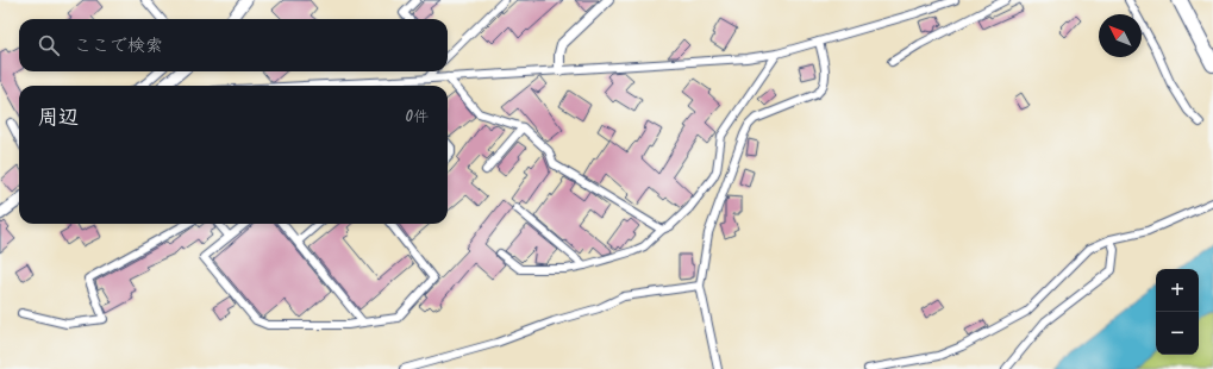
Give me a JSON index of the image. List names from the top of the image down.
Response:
{
  "north": "top left",
  "page": {
    "search": "ここで検索",
    "heading": ["周辺", "0件"],
    "map_buttons": ["+", "−"]
  }
}
